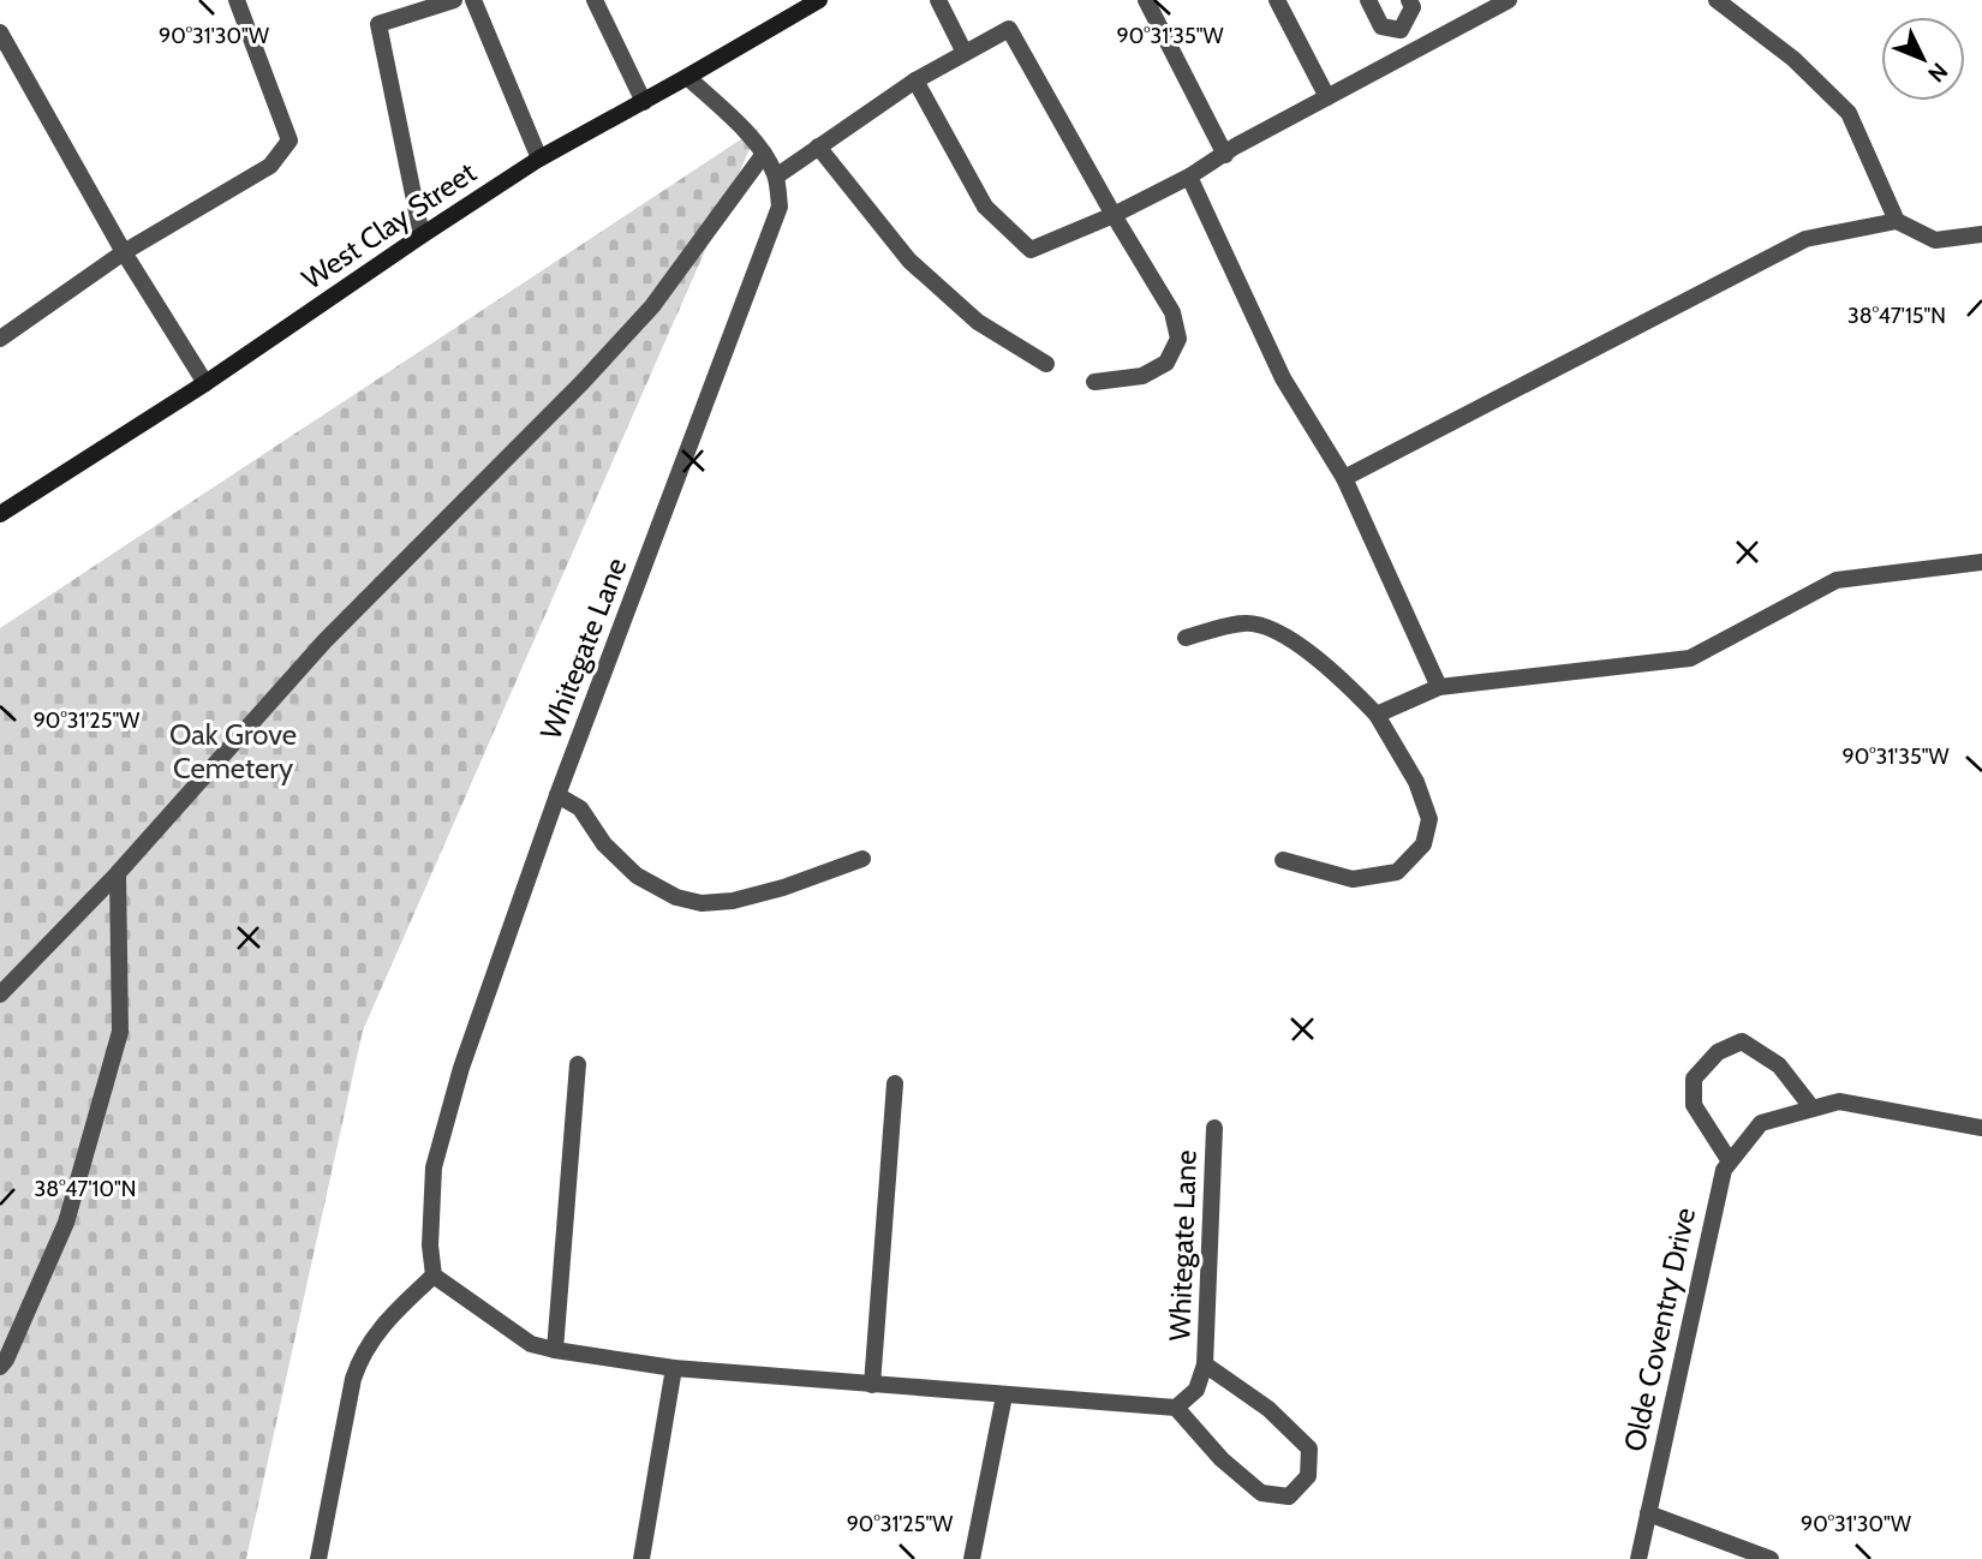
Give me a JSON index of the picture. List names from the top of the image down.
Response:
{
  "streets": {
    "main road": ["West Clay Street"],
    "street": ["Whitegate Lane", "Olde Coventry Drive"]
  },
  "crossings": [
    ["West Clay Street", "Whitegate Lane"]
  ],
  "parks": ["Oak Grove Cemetery"],
  "north": "bottom right",
  "coordinates": [
    "90°31'35\"W",
    "90°31'30\"W",
    "38°47'15\"N",
    "90°31'25\"W",
    "38°47'10\"N"
  ]
}
